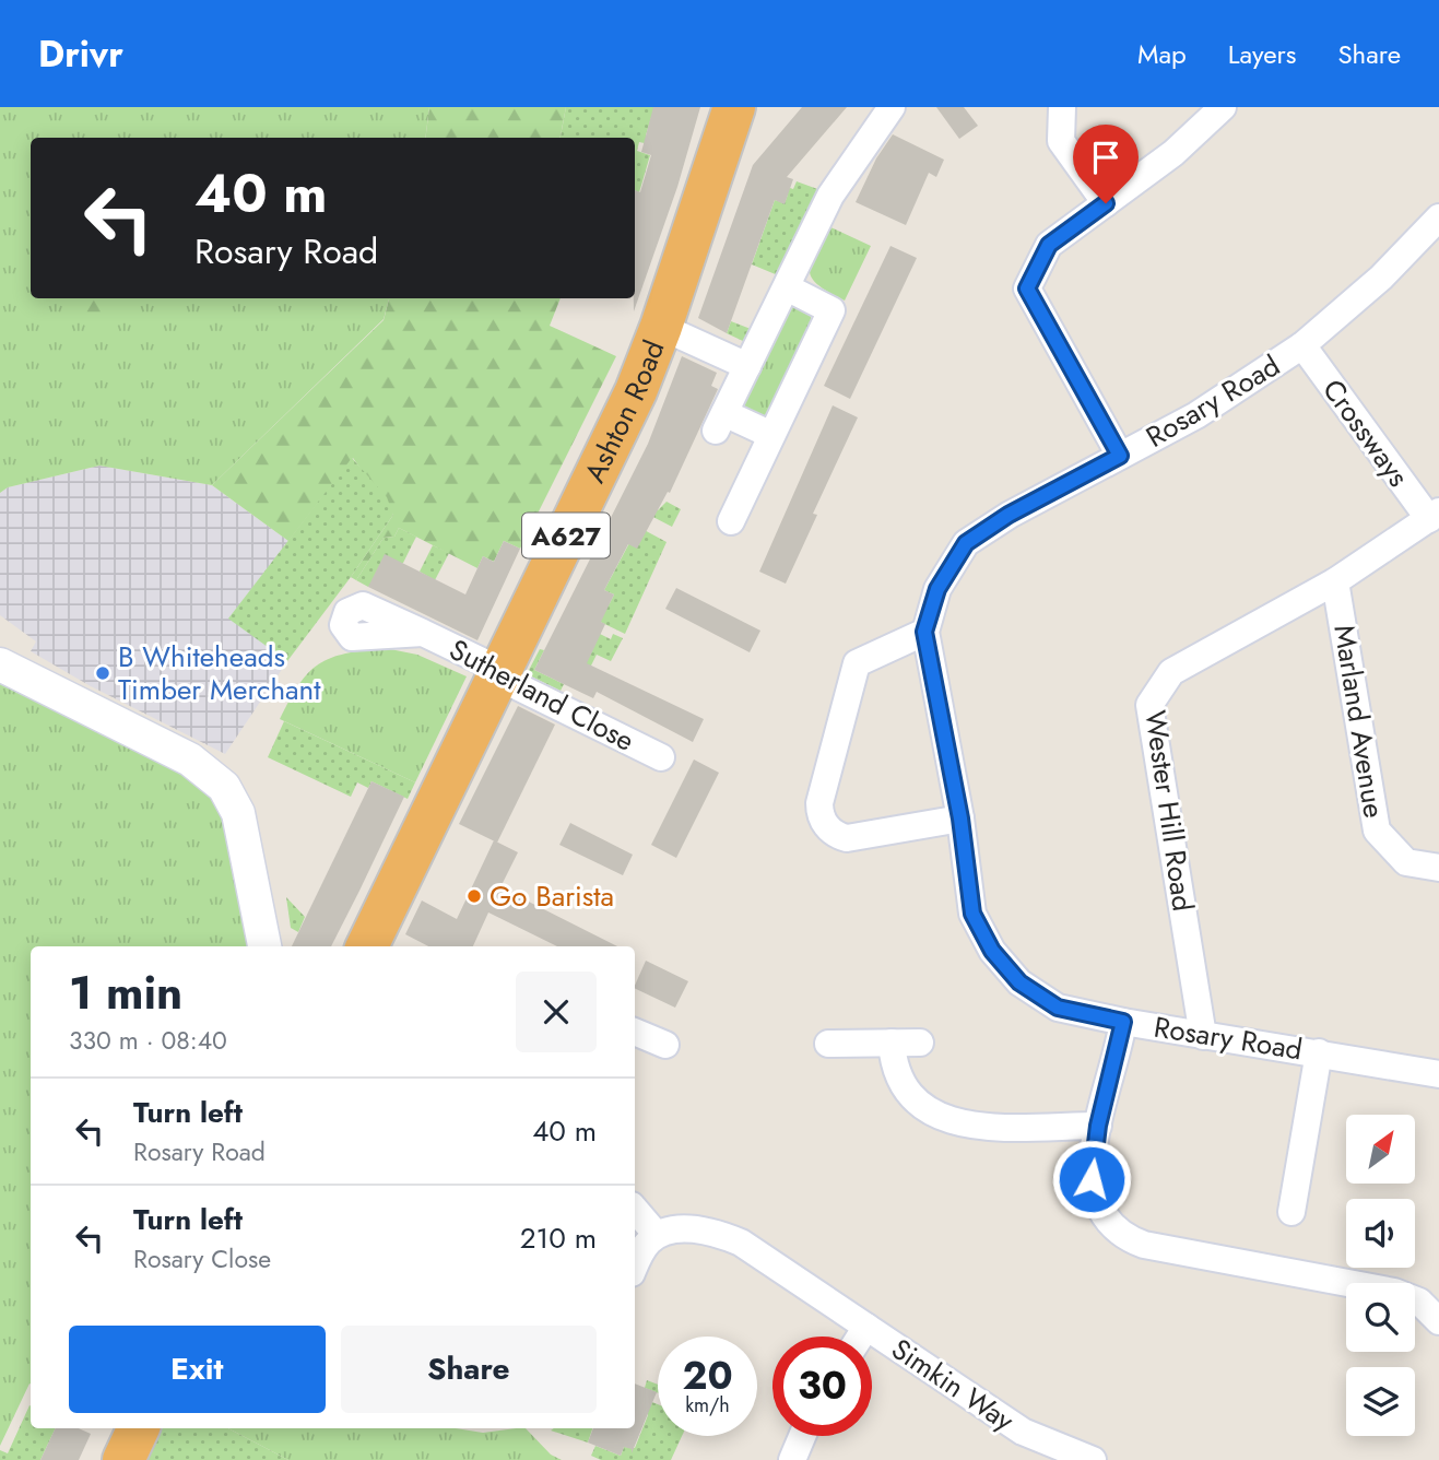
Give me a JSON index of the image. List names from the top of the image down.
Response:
{
  "streets": {
    "highway": ["Ashton Road", "A627"],
    "street": [
      "Rosary Road",
      "Crossways",
      "Sutherland Close",
      "Marland Avenue",
      "Wester Hill Road",
      "Simkin Way"
    ]
  },
  "crossings": [
    ["Rosary Road", "Crossways"],
    ["Rosary Road", "Wester Hill Road"],
    ["Ashton Road", "Sutherland Close"],
    ["Crossways", "Wester Hill Road"],
    ["Marland Avenue", "Wester Hill Road"]
  ],
  "places": ["B Whiteheads Timber Merchant", "Go Barista"],
  "north": "top right",
  "page": {
    "header": "Drivr",
    "nav": ["Map", "Layers", "Share"],
    "turn": ["40 m", "Rosary Road"],
    "heading": ["1 min", "330 m · 08:40"],
    "list": [
      {
        "name": "Turn left",
        "note": "Rosary Road",
        "value": "40 m"
      },
      {
        "name": "Turn left",
        "note": "Rosary Close",
        "value": "210 m"
      }
    ],
    "buttons": ["Exit", "Share"],
    "speed": "20 km/h",
    "limit": "30"
  }
}
